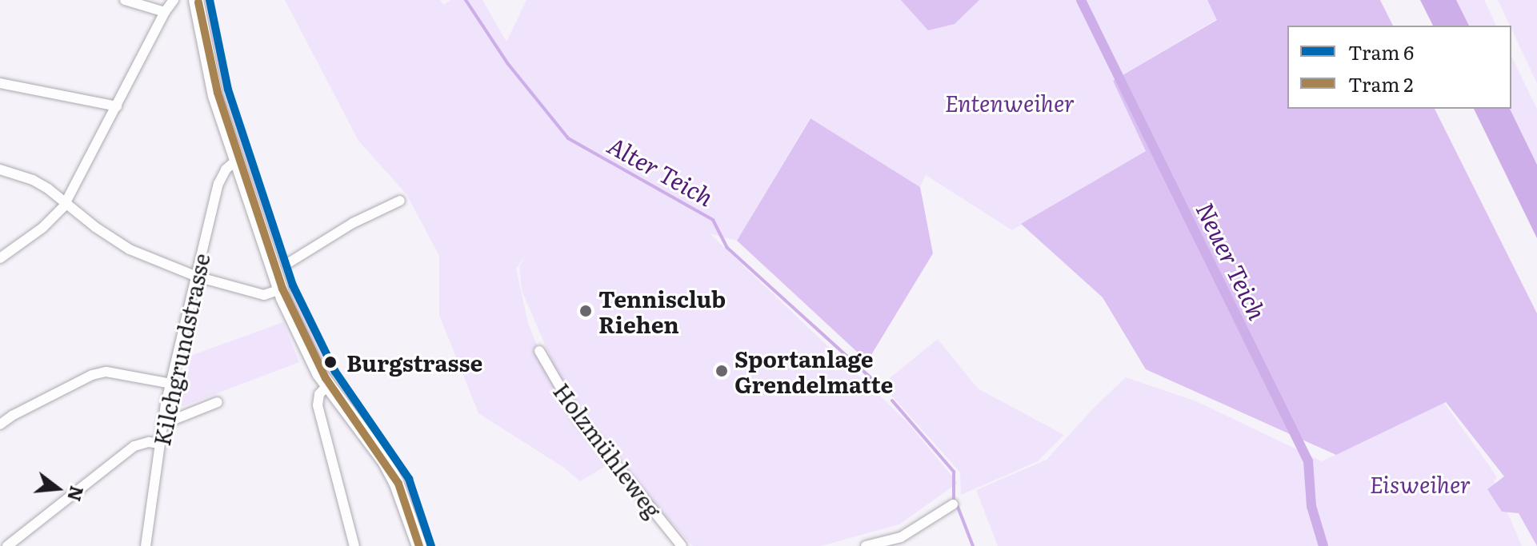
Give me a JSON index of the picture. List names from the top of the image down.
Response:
{
  "streets": {
    "street": ["Kilchgrundstrasse", "Holzmühleweg"]
  },
  "water": ["Alter Teich", "Neuer Teich"],
  "parks": ["Entenweiher", "Eisweiher"],
  "places": ["Tennisclub Riehen", "Burgstrasse", "Sportanlage Grendelmatte"],
  "lines": ["tram line 6", "tram line 2"],
  "legend": ["Tram 6", "Tram 2"],
  "north": "right"
}
